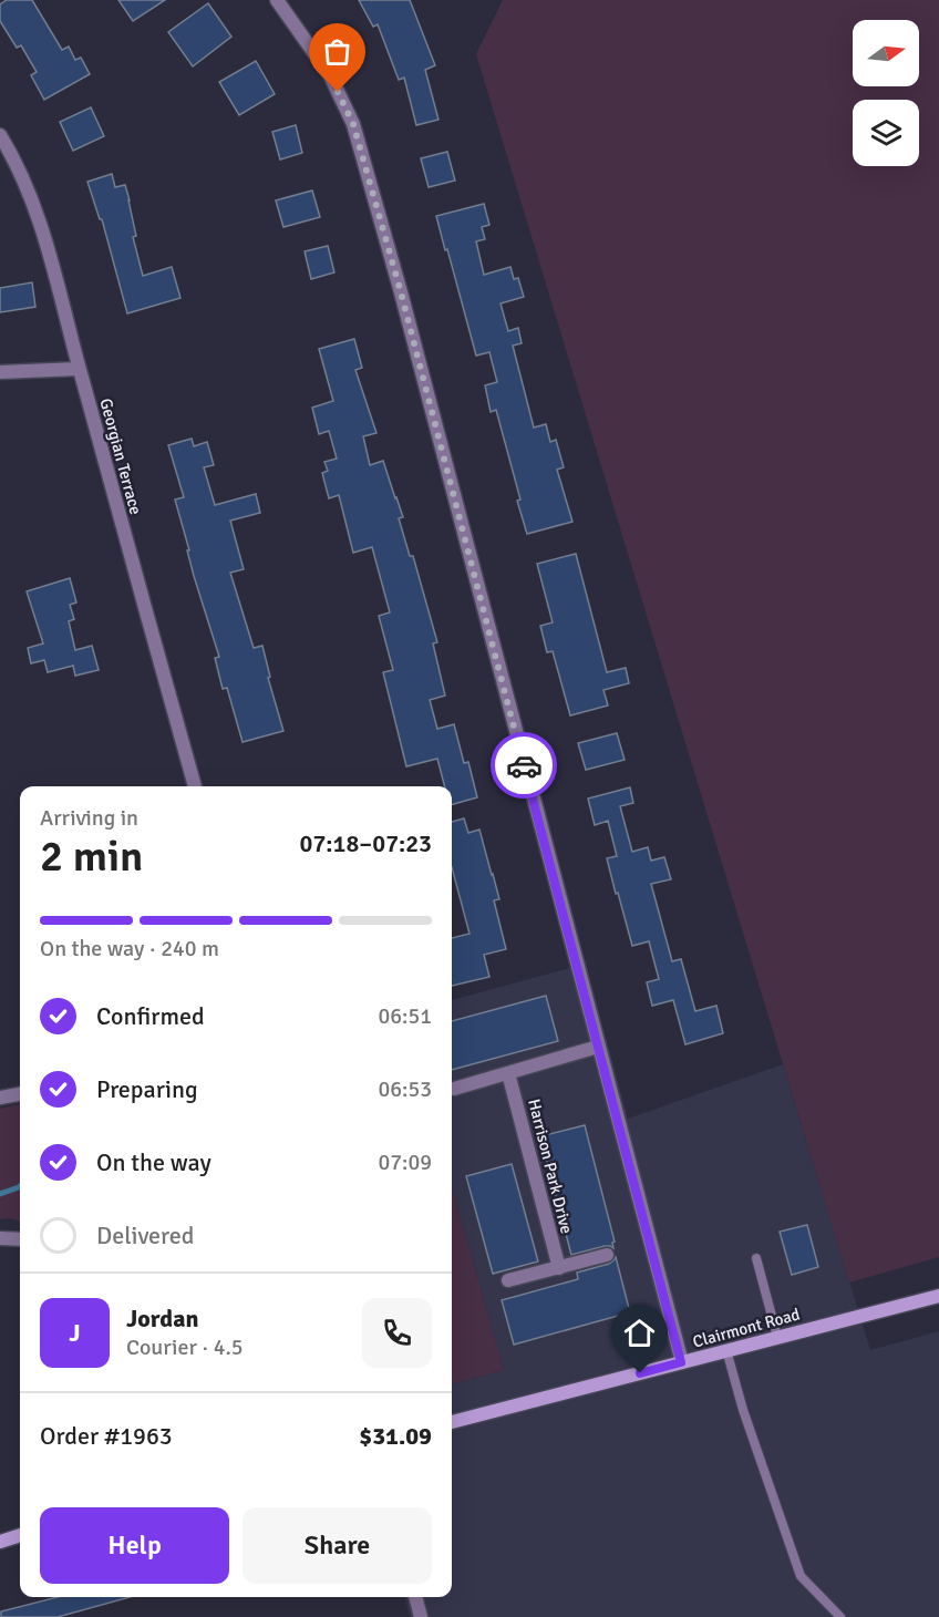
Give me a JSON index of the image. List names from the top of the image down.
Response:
{
  "streets": {
    "main road": ["Clairmont Road"],
    "street": ["Georgian Terrace", "Harrison Park Drive"]
  },
  "north": "right",
  "page": {
    "heading": ["2 min", "Arriving in", "07:18–07:23"],
    "panel": [
      "Jordan",
      "Courier · 4.5",
      "Order #1963",
      "$31.09"
    ],
    "bar": "On the way · 240 m",
    "list": [
      ["Confirmed", "06:51"],
      ["Preparing", "06:53"],
      ["On the way", "07:09"],
      "Delivered"
    ],
    "round": "J",
    "buttons": ["Help", "Share"]
  }
}
